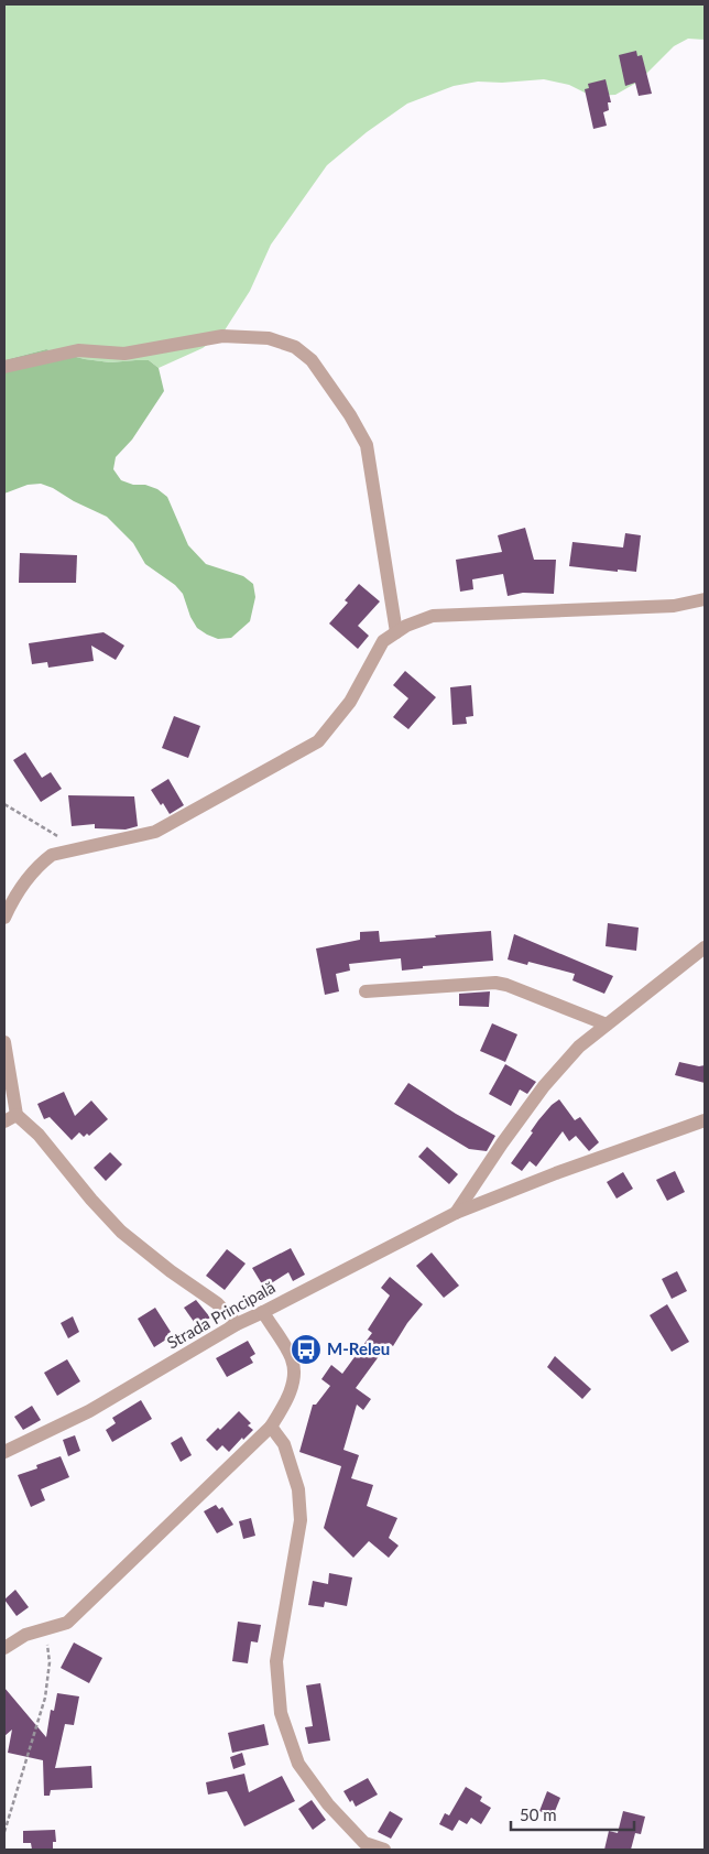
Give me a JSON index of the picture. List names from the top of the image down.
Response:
{
  "streets": {
    "street": ["Strada Principală"]
  },
  "places": {
    "bus stop": ["M-Releu"]
  },
  "scale_bar": "50 m"
}
